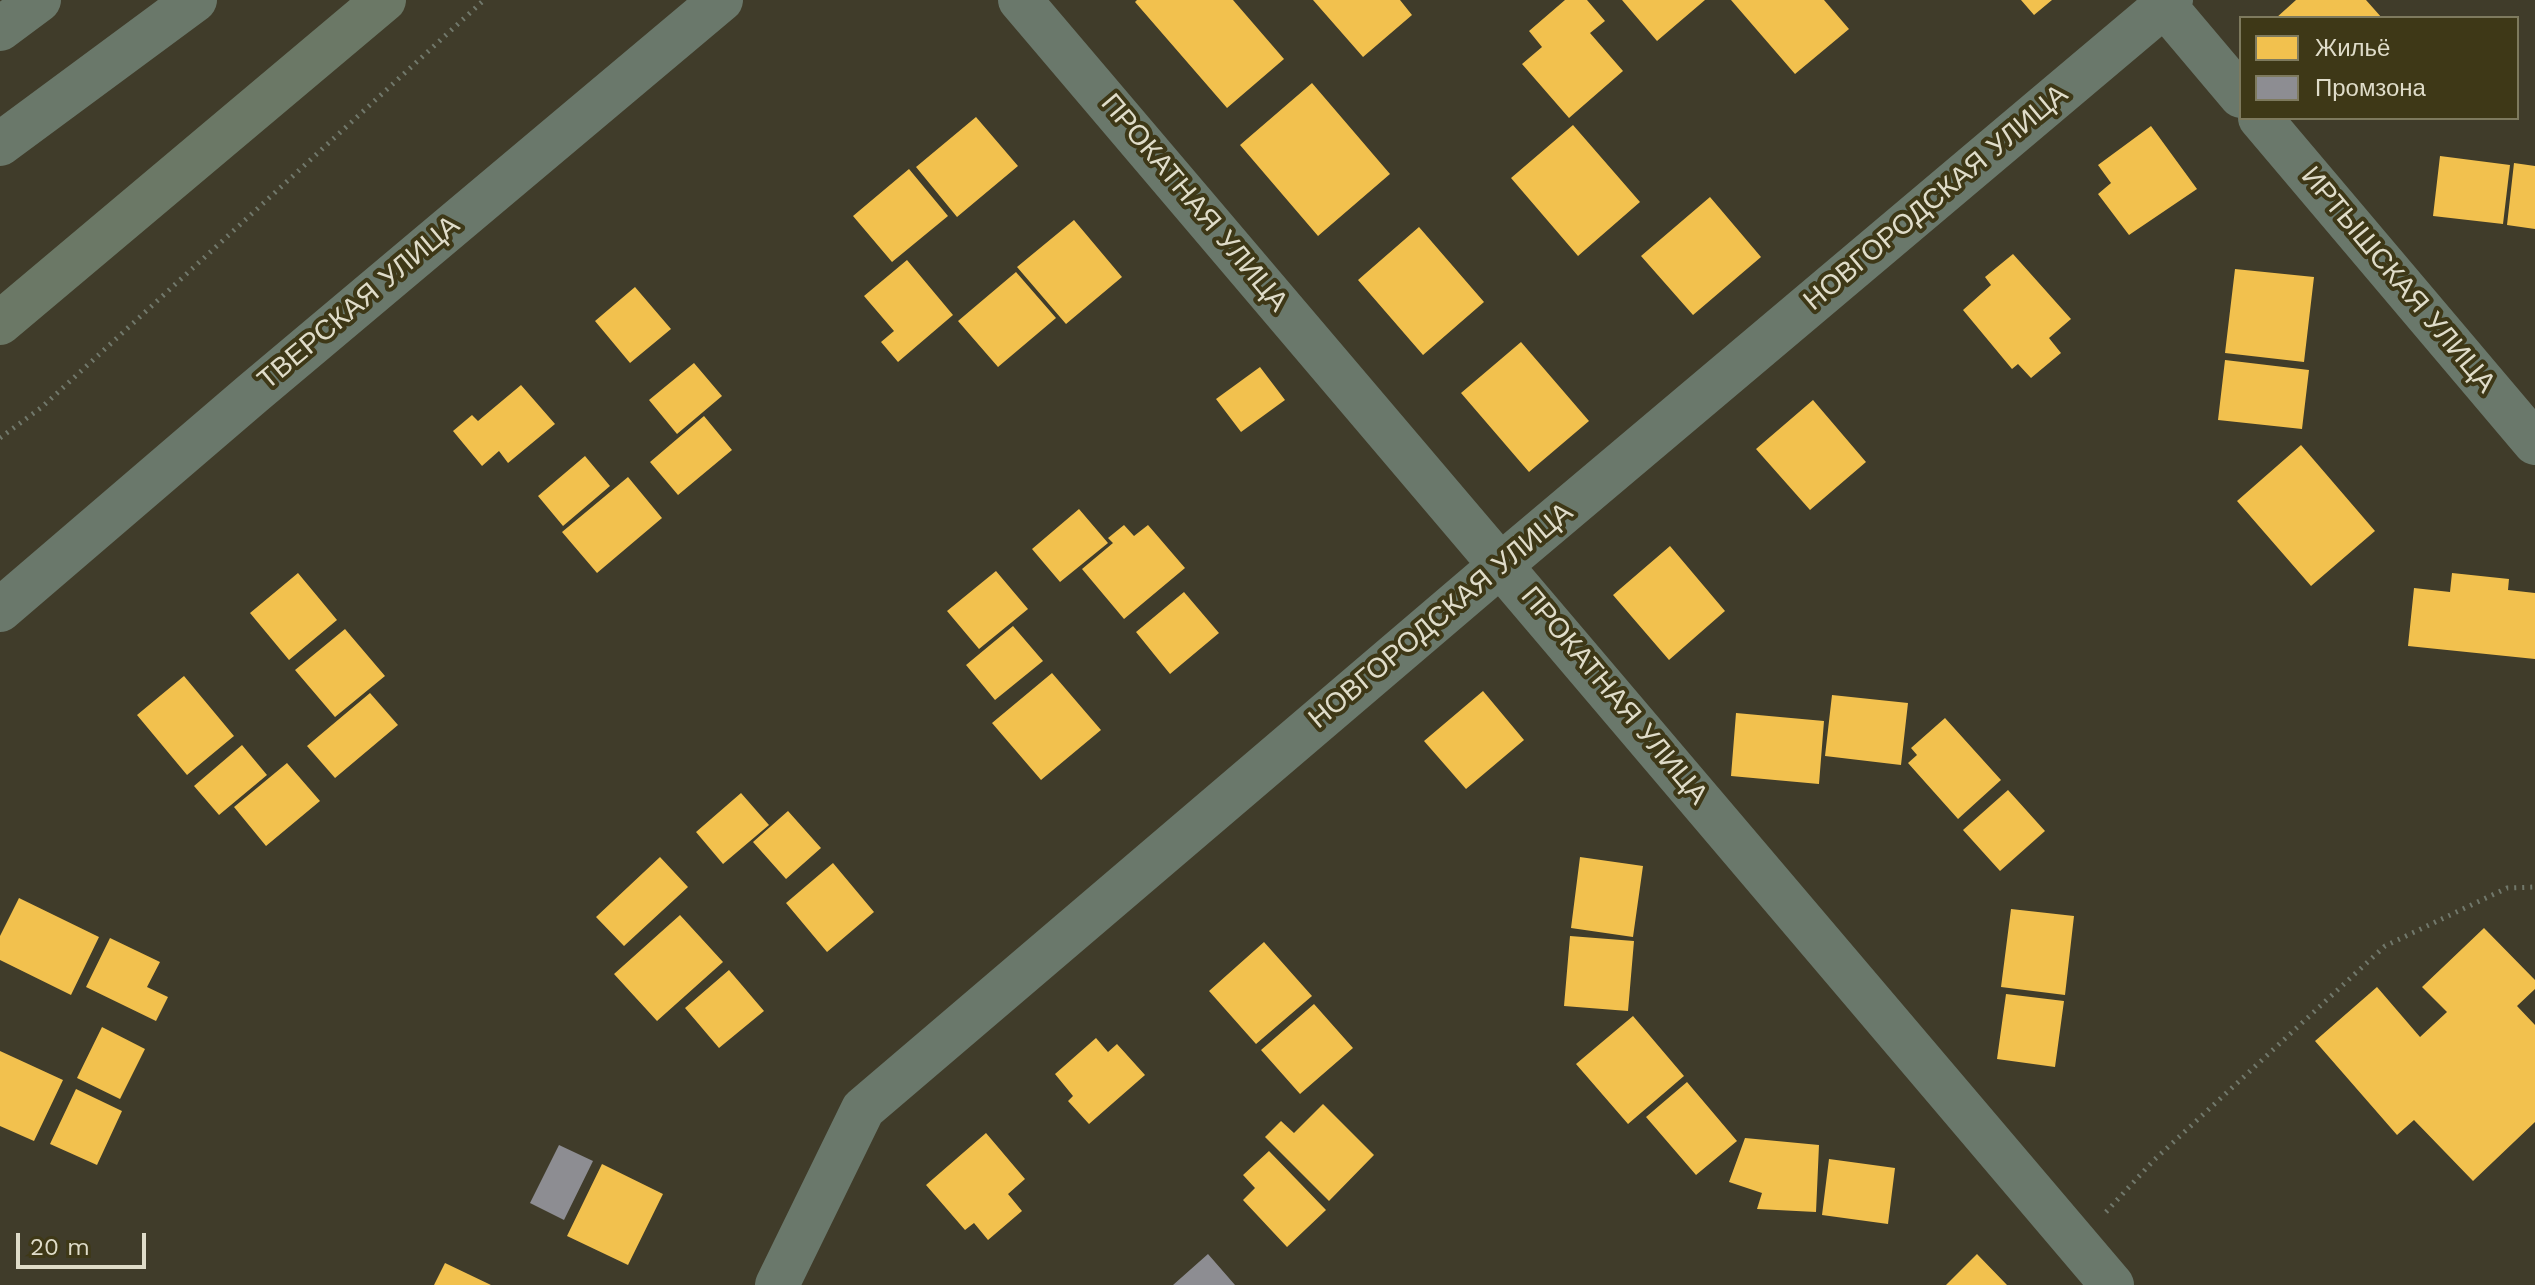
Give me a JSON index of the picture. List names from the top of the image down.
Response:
{
  "streets": {
    "street": [
      "НОВГОРОДСКАЯ УЛИЦА",
      "ПРОКАТНАЯ УЛИЦА",
      "ИРТЫШСКАЯ УЛИЦА",
      "ТВЕРСКАЯ УЛИЦА"
    ]
  },
  "crossings": [
    ["НОВГОРОДСКАЯ УЛИЦА", "ПРОКАТНАЯ УЛИЦА"]
  ],
  "legend": ["Жильё", "Промзона"],
  "scale_bar": "20 m"
}
